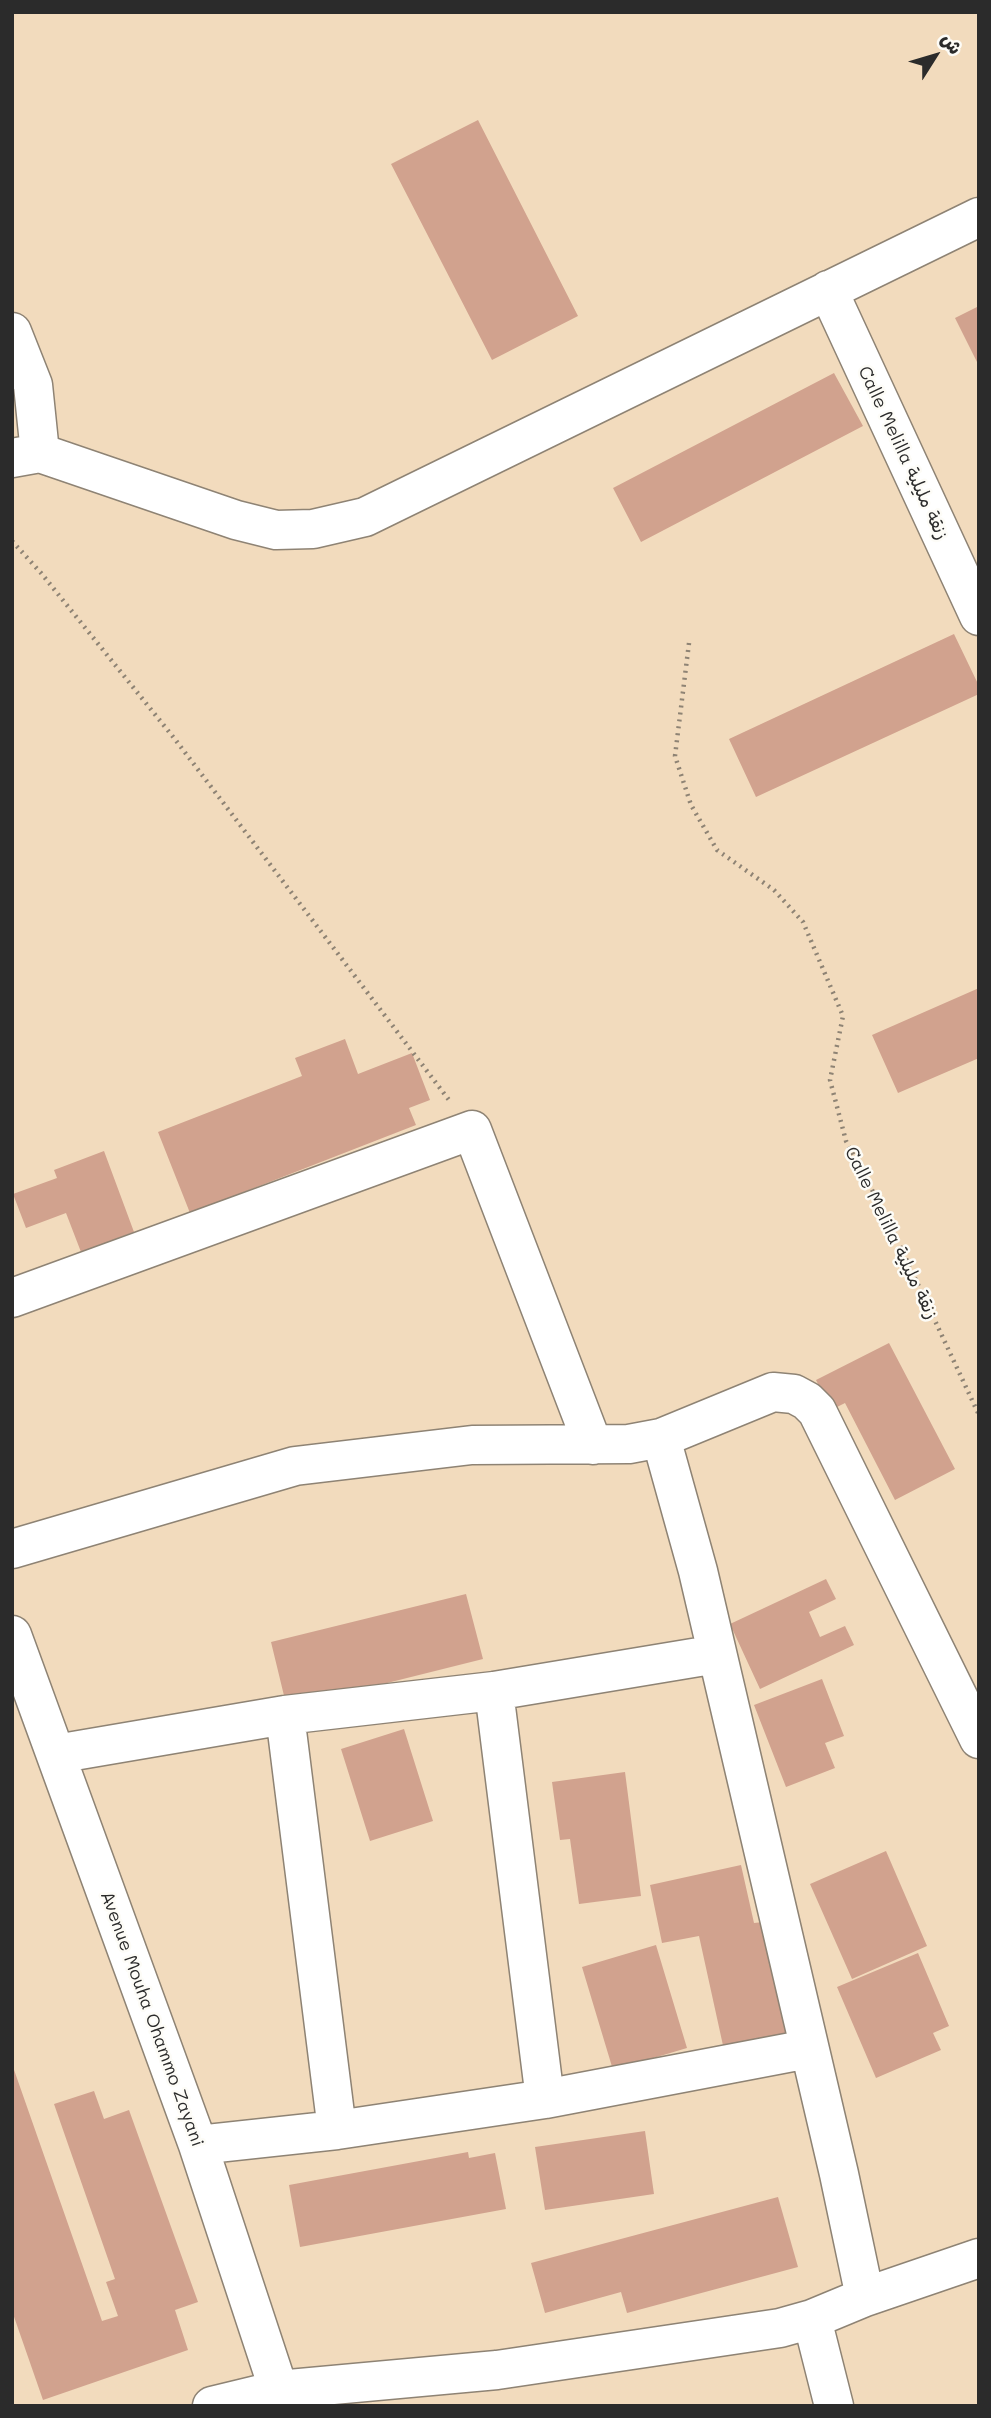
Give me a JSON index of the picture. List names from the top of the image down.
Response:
{
  "streets": {
    "street": ["Calle Melilla زنقة مليلية", "Avenue Mouha Ohammo Zayani"]
  },
  "north": "top right"
}
